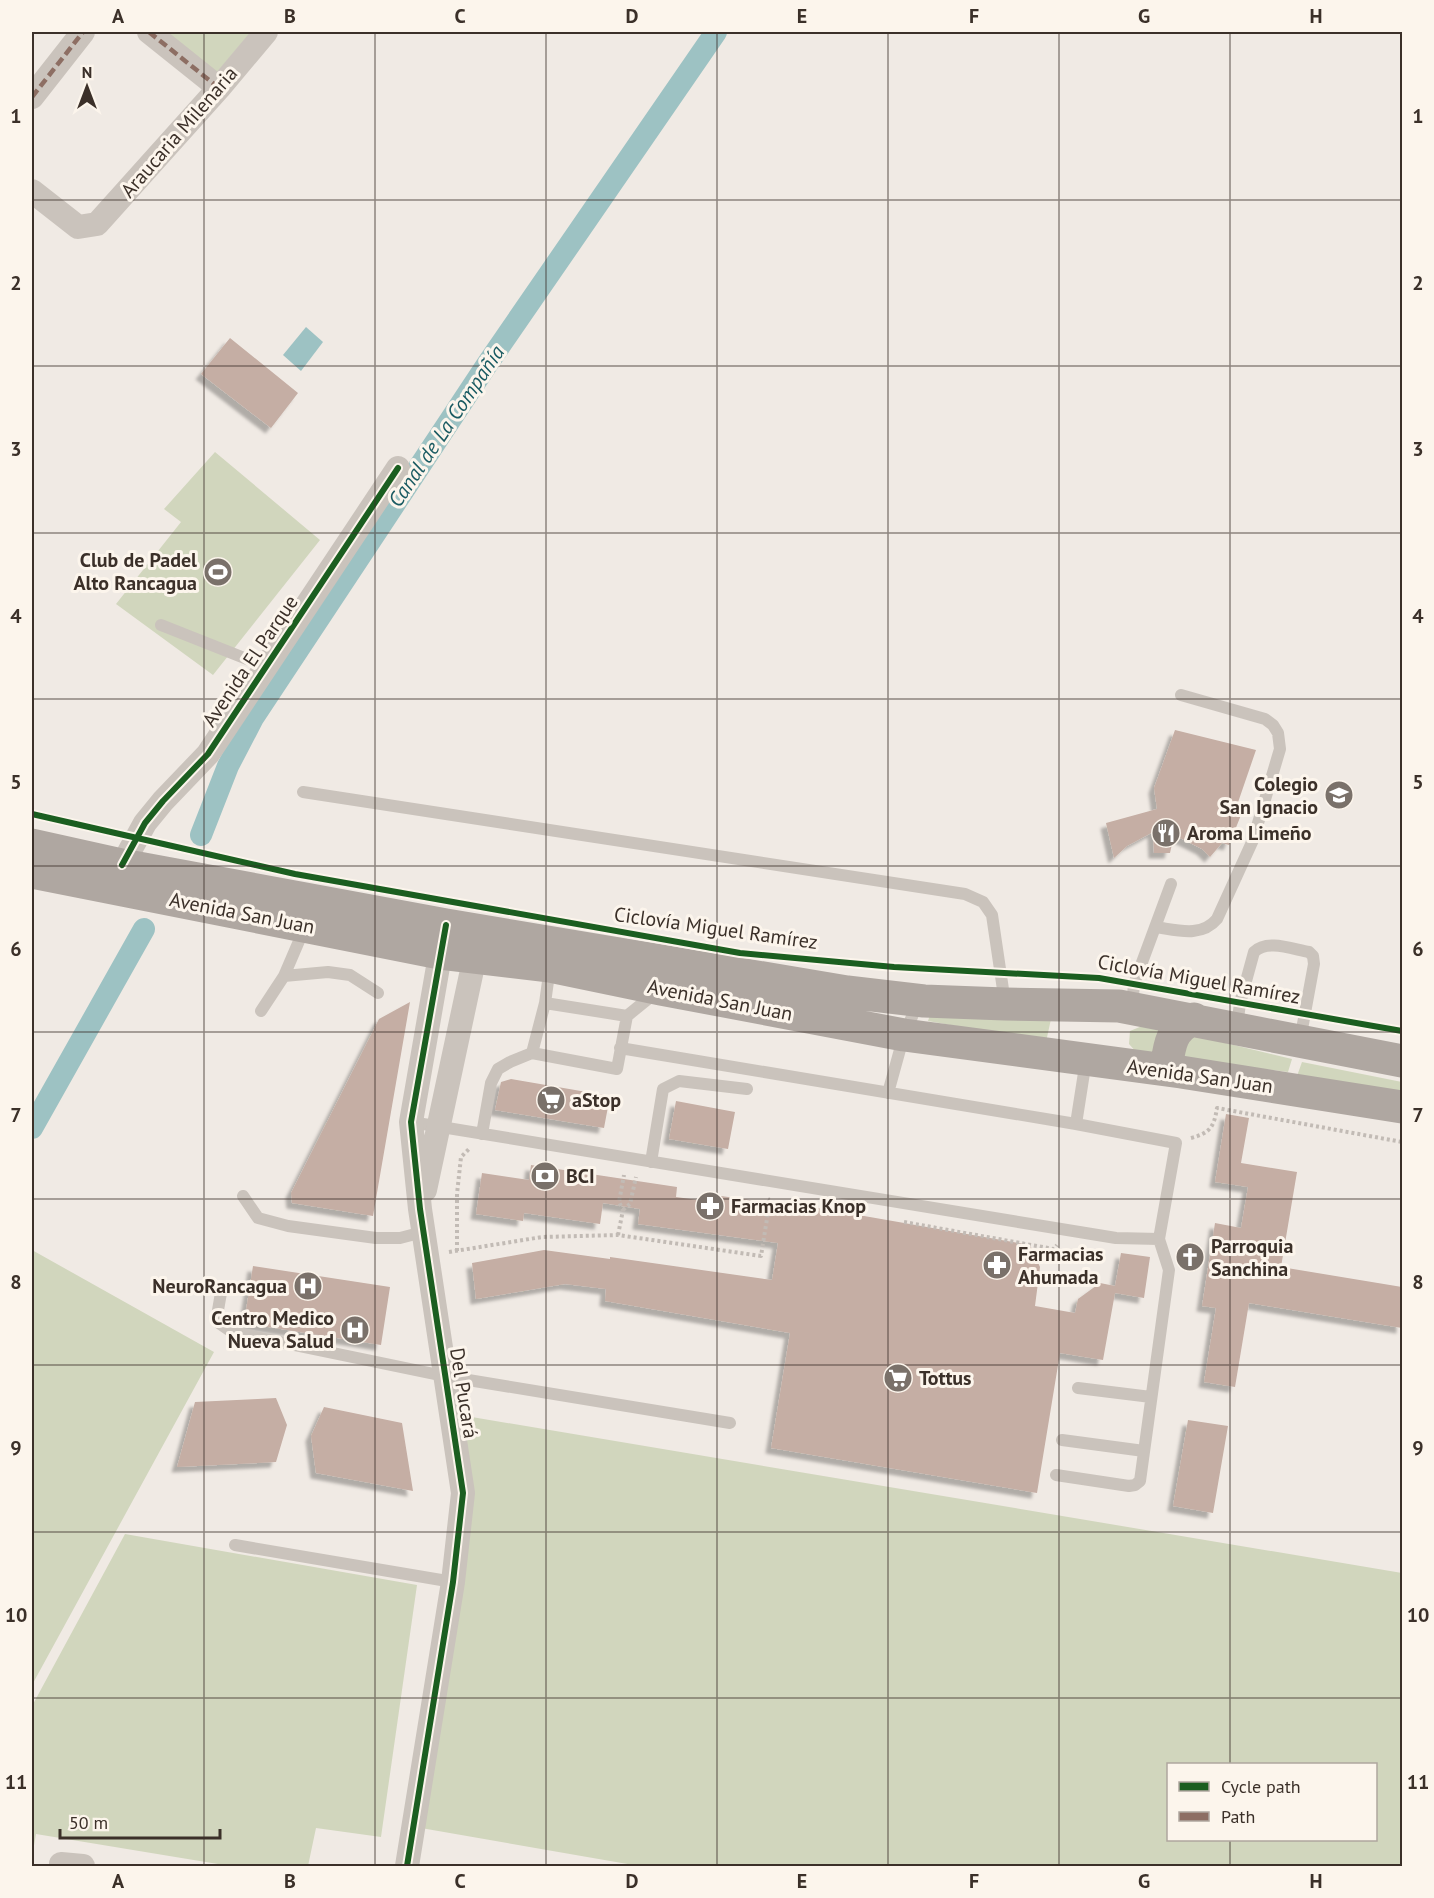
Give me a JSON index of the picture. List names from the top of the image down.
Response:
{
  "streets": {
    "main road": ["Avenida San Juan"],
    "street": ["Araucaria Milenaria", "Avenida El Parque", "Del Pucará"],
    "cycle path": ["Ciclovía Miguel Ramírez"]
  },
  "crossings": [
    ["Avenida El Parque", "Avenida San Juan"],
    ["Avenida San Juan", "Del Pucará"]
  ],
  "water": ["Canal de La Compañía"],
  "places": {
    "sports": ["Club de Padel Alto Rancagua"],
    "school or university": ["Colegio San Ignacio"],
    "restaurant": ["Aroma Limeño"],
    "supermarket": ["aStop", "Tottus"],
    "bank": ["BCI"],
    "pharmacy": ["Farmacias Knop", "Farmacias Ahumada"],
    "church": ["Parroquia Sanchina"],
    "hospital": ["NeuroRancagua", "Centro Medico Nueva Salud"]
  },
  "legend": ["Cycle path", "Path"],
  "scale_bar": "50 m",
  "north": "top",
  "grid": {
    "columns": [
      "A",
      "B",
      "C",
      "D",
      "E",
      "F",
      "G",
      "H"
    ],
    "rows": [
      "1",
      "2",
      "3",
      "4",
      "5",
      "6",
      "7",
      "8",
      "9",
      "10",
      "11"
    ]
  }
}
